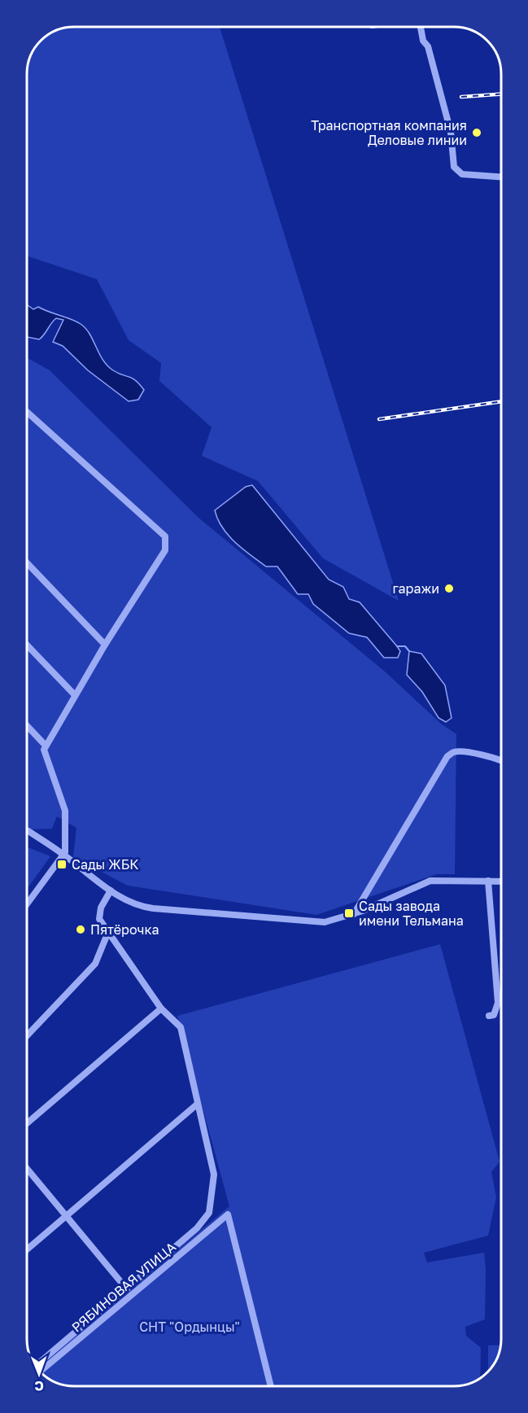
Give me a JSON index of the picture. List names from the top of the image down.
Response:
{
  "streets": {
    "street": ["РЯБИНОВАЯ УЛИЦА"]
  },
  "parks": ["СНТ \"Ордынцы\""],
  "places": {
    "other": ["Транспортная компания Деловые линии", "гаражи", "Пятёрочка"],
    "transit": ["Сады ЖБК", "Сады завода имени Тельмана"]
  },
  "north": "bottom"
}
